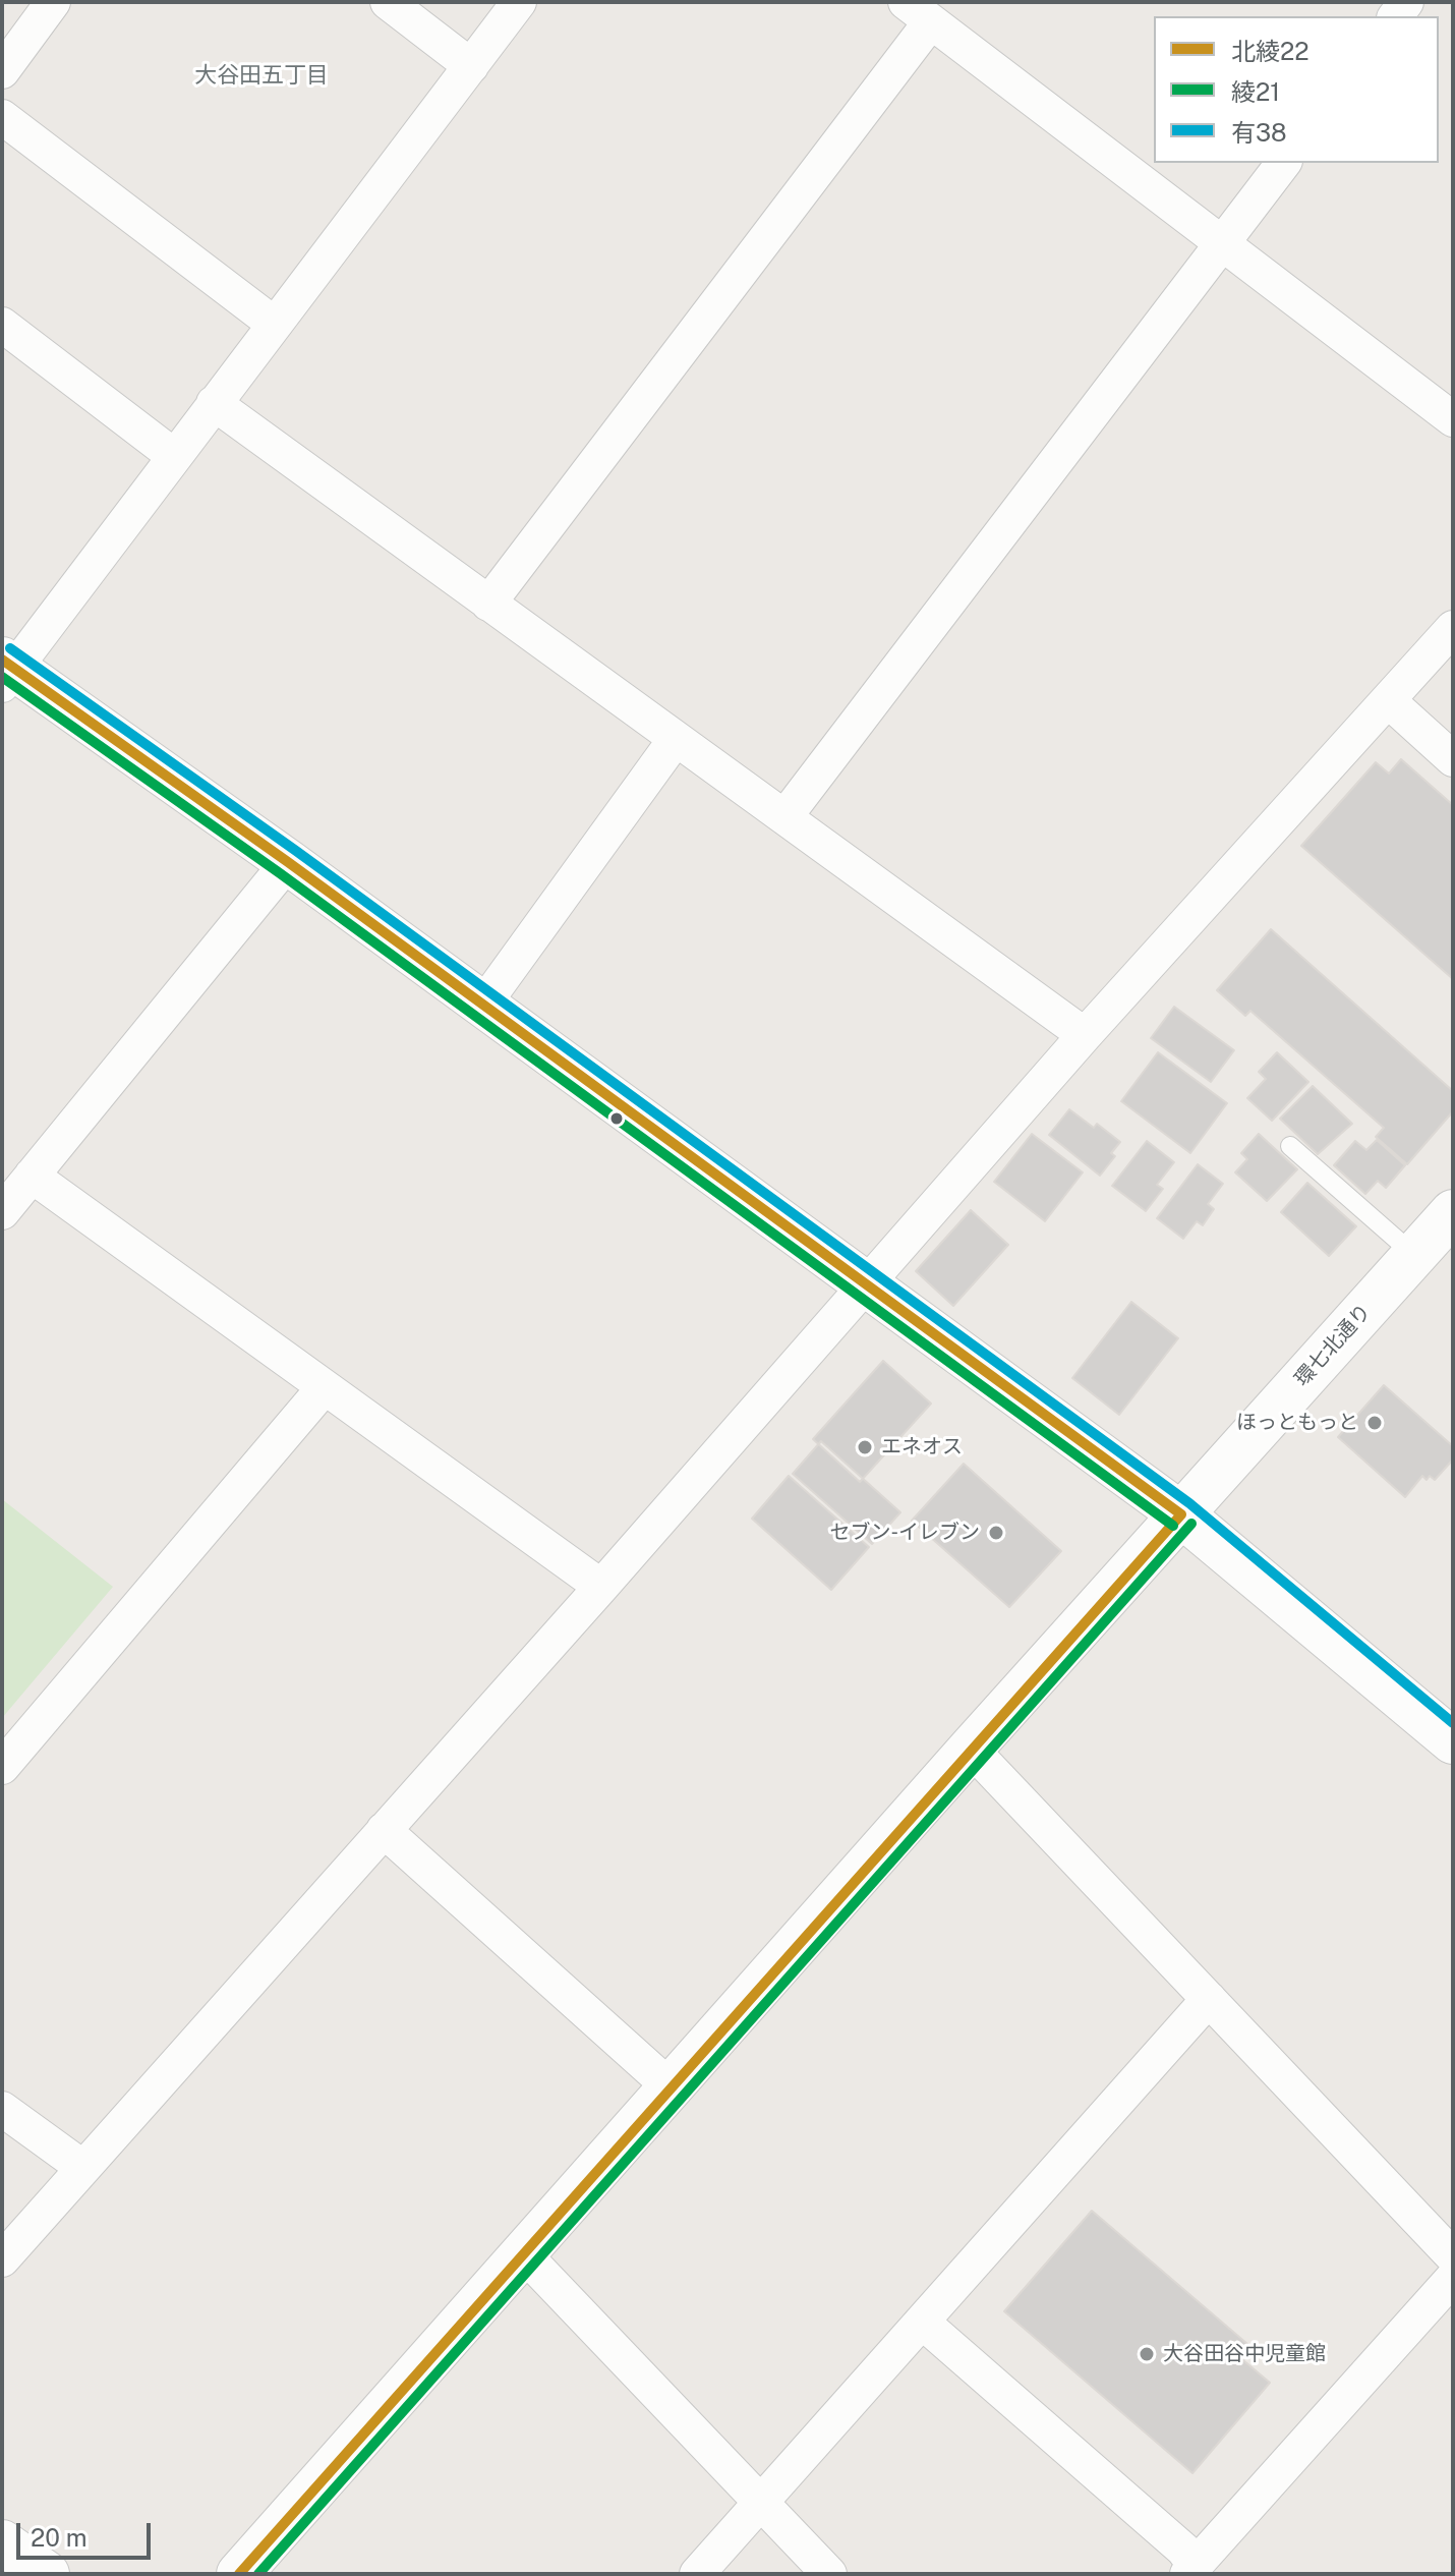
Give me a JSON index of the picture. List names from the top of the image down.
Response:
{
  "streets": {
    "street": ["環七北通り"]
  },
  "districts": ["大谷田五丁目"],
  "places": [
    "ほっともっと",
    "エネオス",
    "セブン-イレブン",
    "大谷田谷中児童館"
  ],
  "lines": ["transit line 有38", "transit line 北綾22", "transit line 綾21"],
  "legend": ["北綾22", "綾21", "有38"],
  "scale_bar": "20 m"
}
